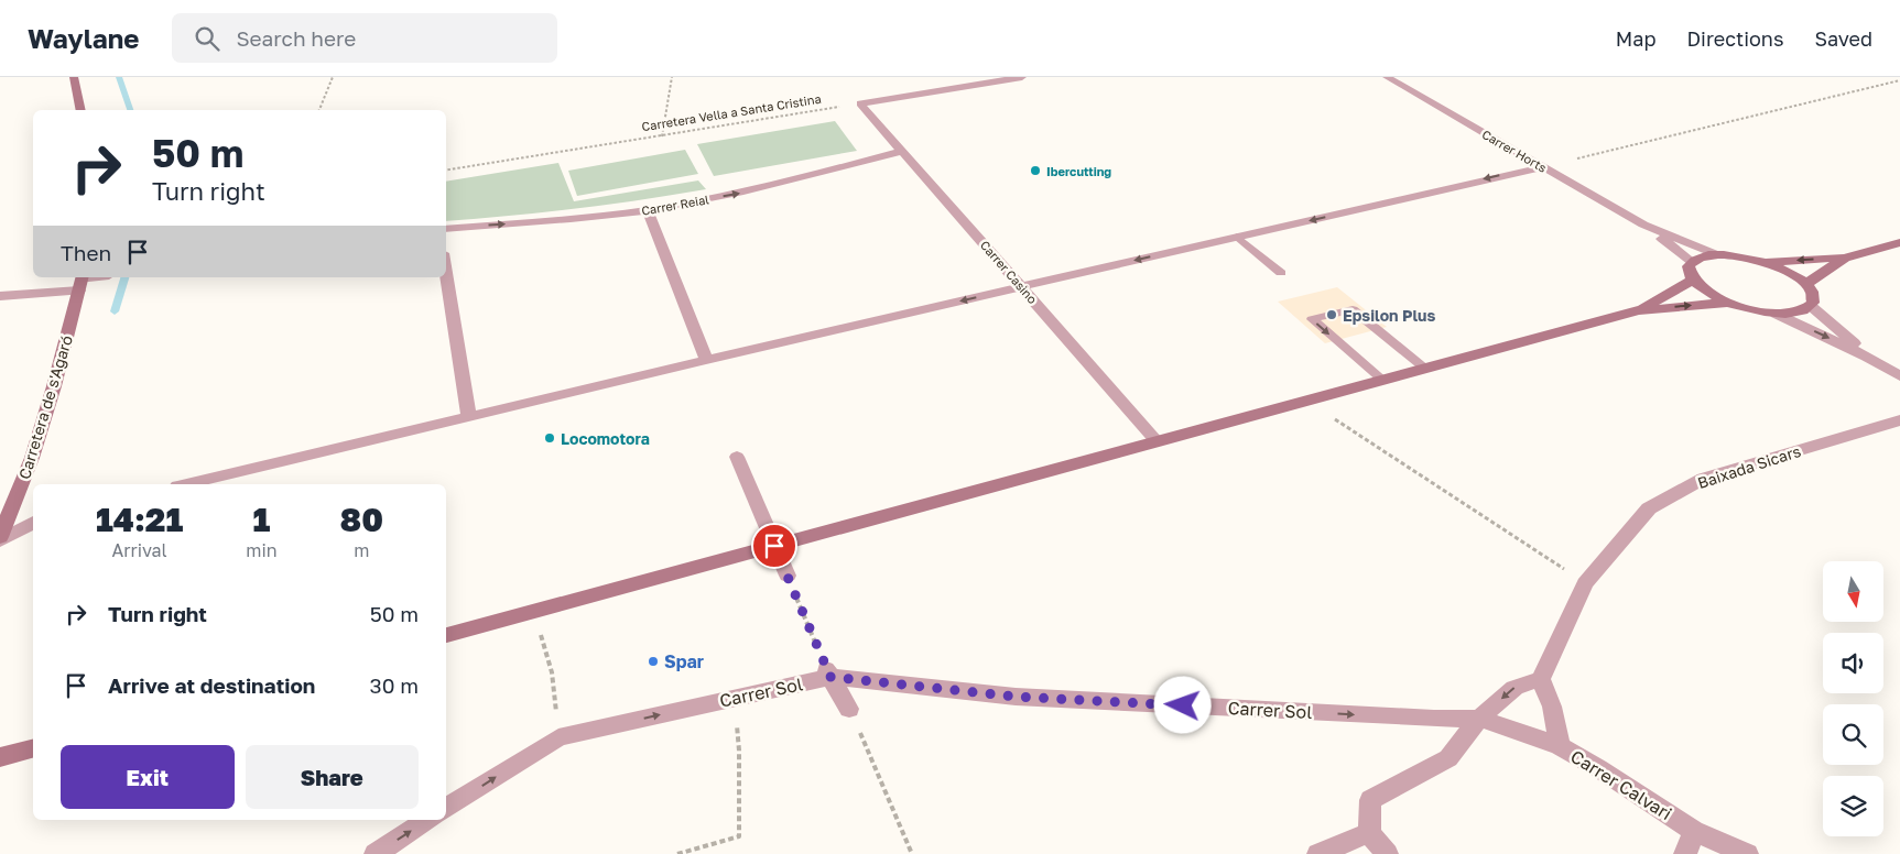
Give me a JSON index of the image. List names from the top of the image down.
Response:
{
  "streets": {
    "street": [
      "Carrer Horts",
      "Carrer Reial",
      "Carrer Casino",
      "Carretera de s'Agaró",
      "Baixada Sicars",
      "Carrer Sol",
      "Carrer Calvari"
    ],
    "path": ["Carretera Vella a Santa Cristina"]
  },
  "crossings": [
    ["Carretera Vella a Santa Cristina", "Carrer Casino"],
    ["Carrer Reial", "Carrer Casino"],
    ["Baixada Sicars", "Carrer Calvari"],
    ["Carrer Sol", "Carrer Calvari"]
  ],
  "one_way": ["Carrer Reial"],
  "places": [
    "Ibercutting",
    "Epsilon Plus",
    "Locomotora",
    "Spar"
  ],
  "north": "bottom",
  "page": {
    "header": "Waylane",
    "search": "Search here",
    "nav": ["Map", "Directions", "Saved"],
    "turn": ["50 m", "Turn right"],
    "then": "Then",
    "eta": [
      "14:21",
      "Arrival",
      "1",
      "min",
      "80",
      "m"
    ],
    "list": [
      {
        "name": "Turn right",
        "value": "50 m"
      },
      {
        "name": "Arrive at destination",
        "value": "30 m"
      }
    ],
    "buttons": ["Exit", "Share"]
  }
}
